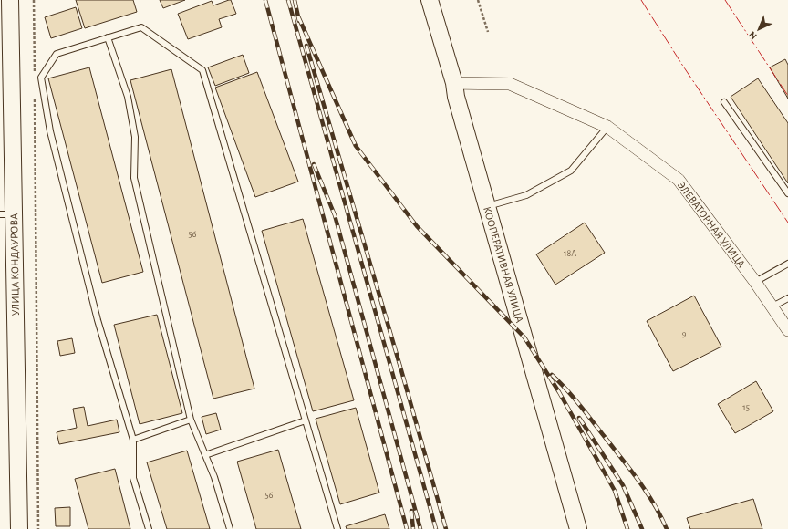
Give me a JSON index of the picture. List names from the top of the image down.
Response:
{
  "streets": {
    "main road": ["УЛИЦА КОНДАУРОВА", "КООПЕРАТИВНАЯ УЛИЦА"],
    "street": ["ЭЛЕВАТОРНАЯ УЛИЦА"]
  },
  "crossings": [
    ["ЭЛЕВАТОРНАЯ УЛИЦА", "КООПЕРАТИВНАЯ УЛИЦА"]
  ],
  "house_numbers": [
    "56",
    "18А",
    "9",
    "15",
    "56"
  ],
  "north": "bottom left"
}
